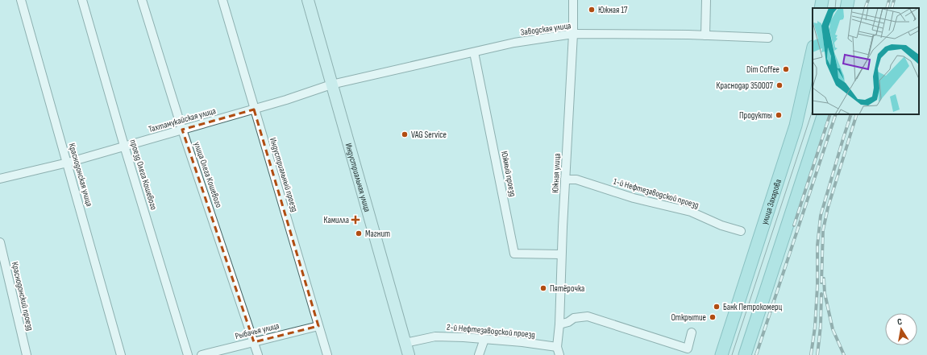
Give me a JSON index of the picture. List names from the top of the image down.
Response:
{
  "streets": {
    "main road": ["Индустриальная улица", "улица Захарова"],
    "street": [
      "Заводская улица",
      "Тахтамукайская улица",
      "Южная улица",
      "Южный проезд",
      "Краснодонская улица",
      "проезд Олега Кошевого",
      "улица Олега Кошевого",
      "Индустриальный проезд",
      "1-й Нефтезаводской проезд",
      "Краснодонский проезд",
      "Рыбачья улица",
      "2-й Нефтезаводской проезд"
    ]
  },
  "crossings": [
    ["Заводская улица", "Тахтамукайская улица"],
    ["Заводская улица", "Южная улица"],
    ["Заводская улица", "Южный проезд"],
    ["Заводская улица", "Индустриальная улица"],
    ["Тахтамукайская улица", "Краснодонская улица"],
    ["Тахтамукайская улица", "проезд Олега Кошевого"],
    ["Тахтамукайская улица", "улица Олега Кошевого"],
    ["Тахтамукайская улица", "Индустриальный проезд"],
    ["Тахтамукайская улица", "Индустриальная улица"],
    ["Южная улица", "Южный проезд"],
    ["Южная улица", "1-й Нефтезаводской проезд"],
    ["Южная улица", "2-й Нефтезаводской проезд"],
    ["улица Олега Кошевого", "Рыбачья улица"],
    ["Индустриальный проезд", "Рыбачья улица"],
    ["Индустриальная улица", "2-й Нефтезаводской проезд"]
  ],
  "places": {
    "other": [
      "Южная 17",
      "Dim Coffee",
      "Краснодар 350007",
      "Продукты",
      "VAG Service",
      "Магнит",
      "Пятёрочка",
      "Банк Петрокомерц",
      "Открытие"
    ],
    "health": ["Камилла"]
  },
  "north": "top"
}
